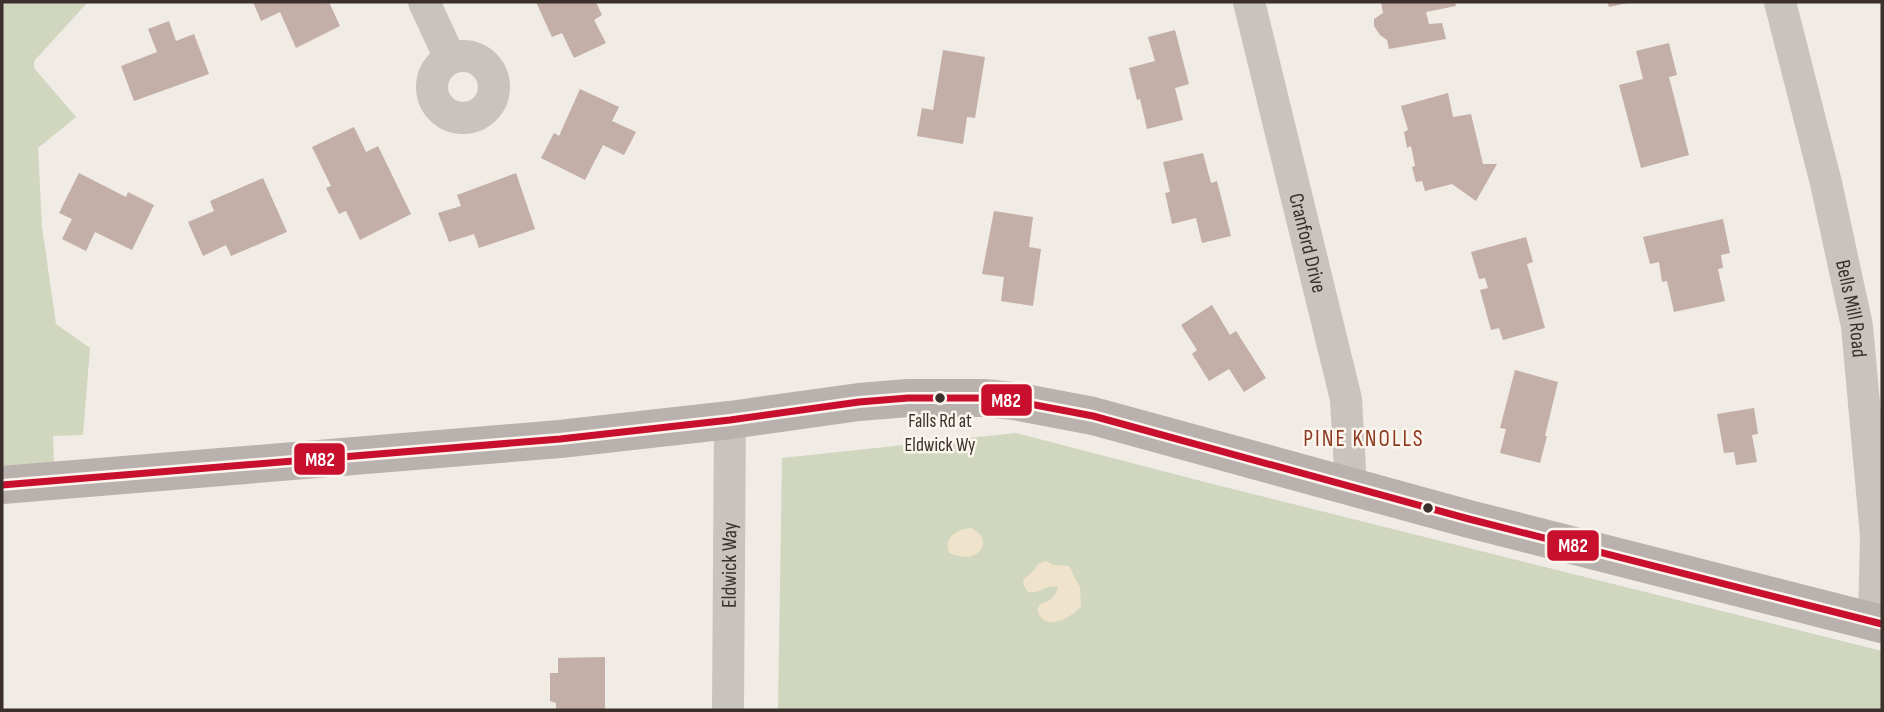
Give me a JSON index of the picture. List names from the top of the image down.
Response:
{
  "streets": {
    "street": ["Cranford Drive", "Bells Mill Road", "Eldwick Way"]
  },
  "districts": ["PINE KNOLLS"],
  "places": ["Falls Rd at Eldwick Wy"],
  "lines": ["transit line M82"]
}
